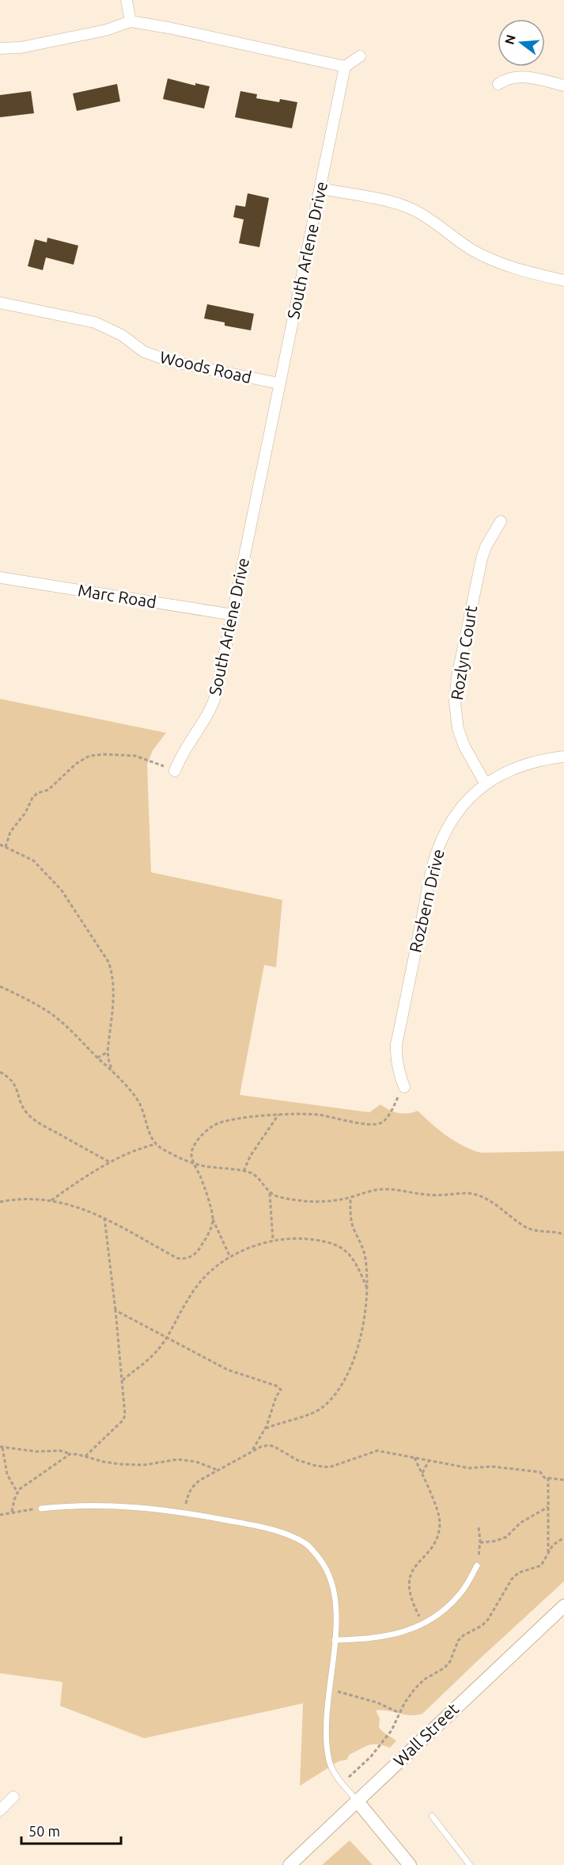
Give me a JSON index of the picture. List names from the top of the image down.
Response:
{
  "streets": {
    "street": [
      "South Arlene Drive",
      "Woods Road",
      "Marc Road",
      "Rozlyn Court",
      "Rozbern Drive",
      "Wall Street"
    ]
  },
  "crossings": [
    ["South Arlene Drive", "Woods Road"],
    ["South Arlene Drive", "Marc Road"],
    ["Rozlyn Court", "Rozbern Drive"]
  ],
  "scale_bar": "50 m",
  "north": "left"
}
